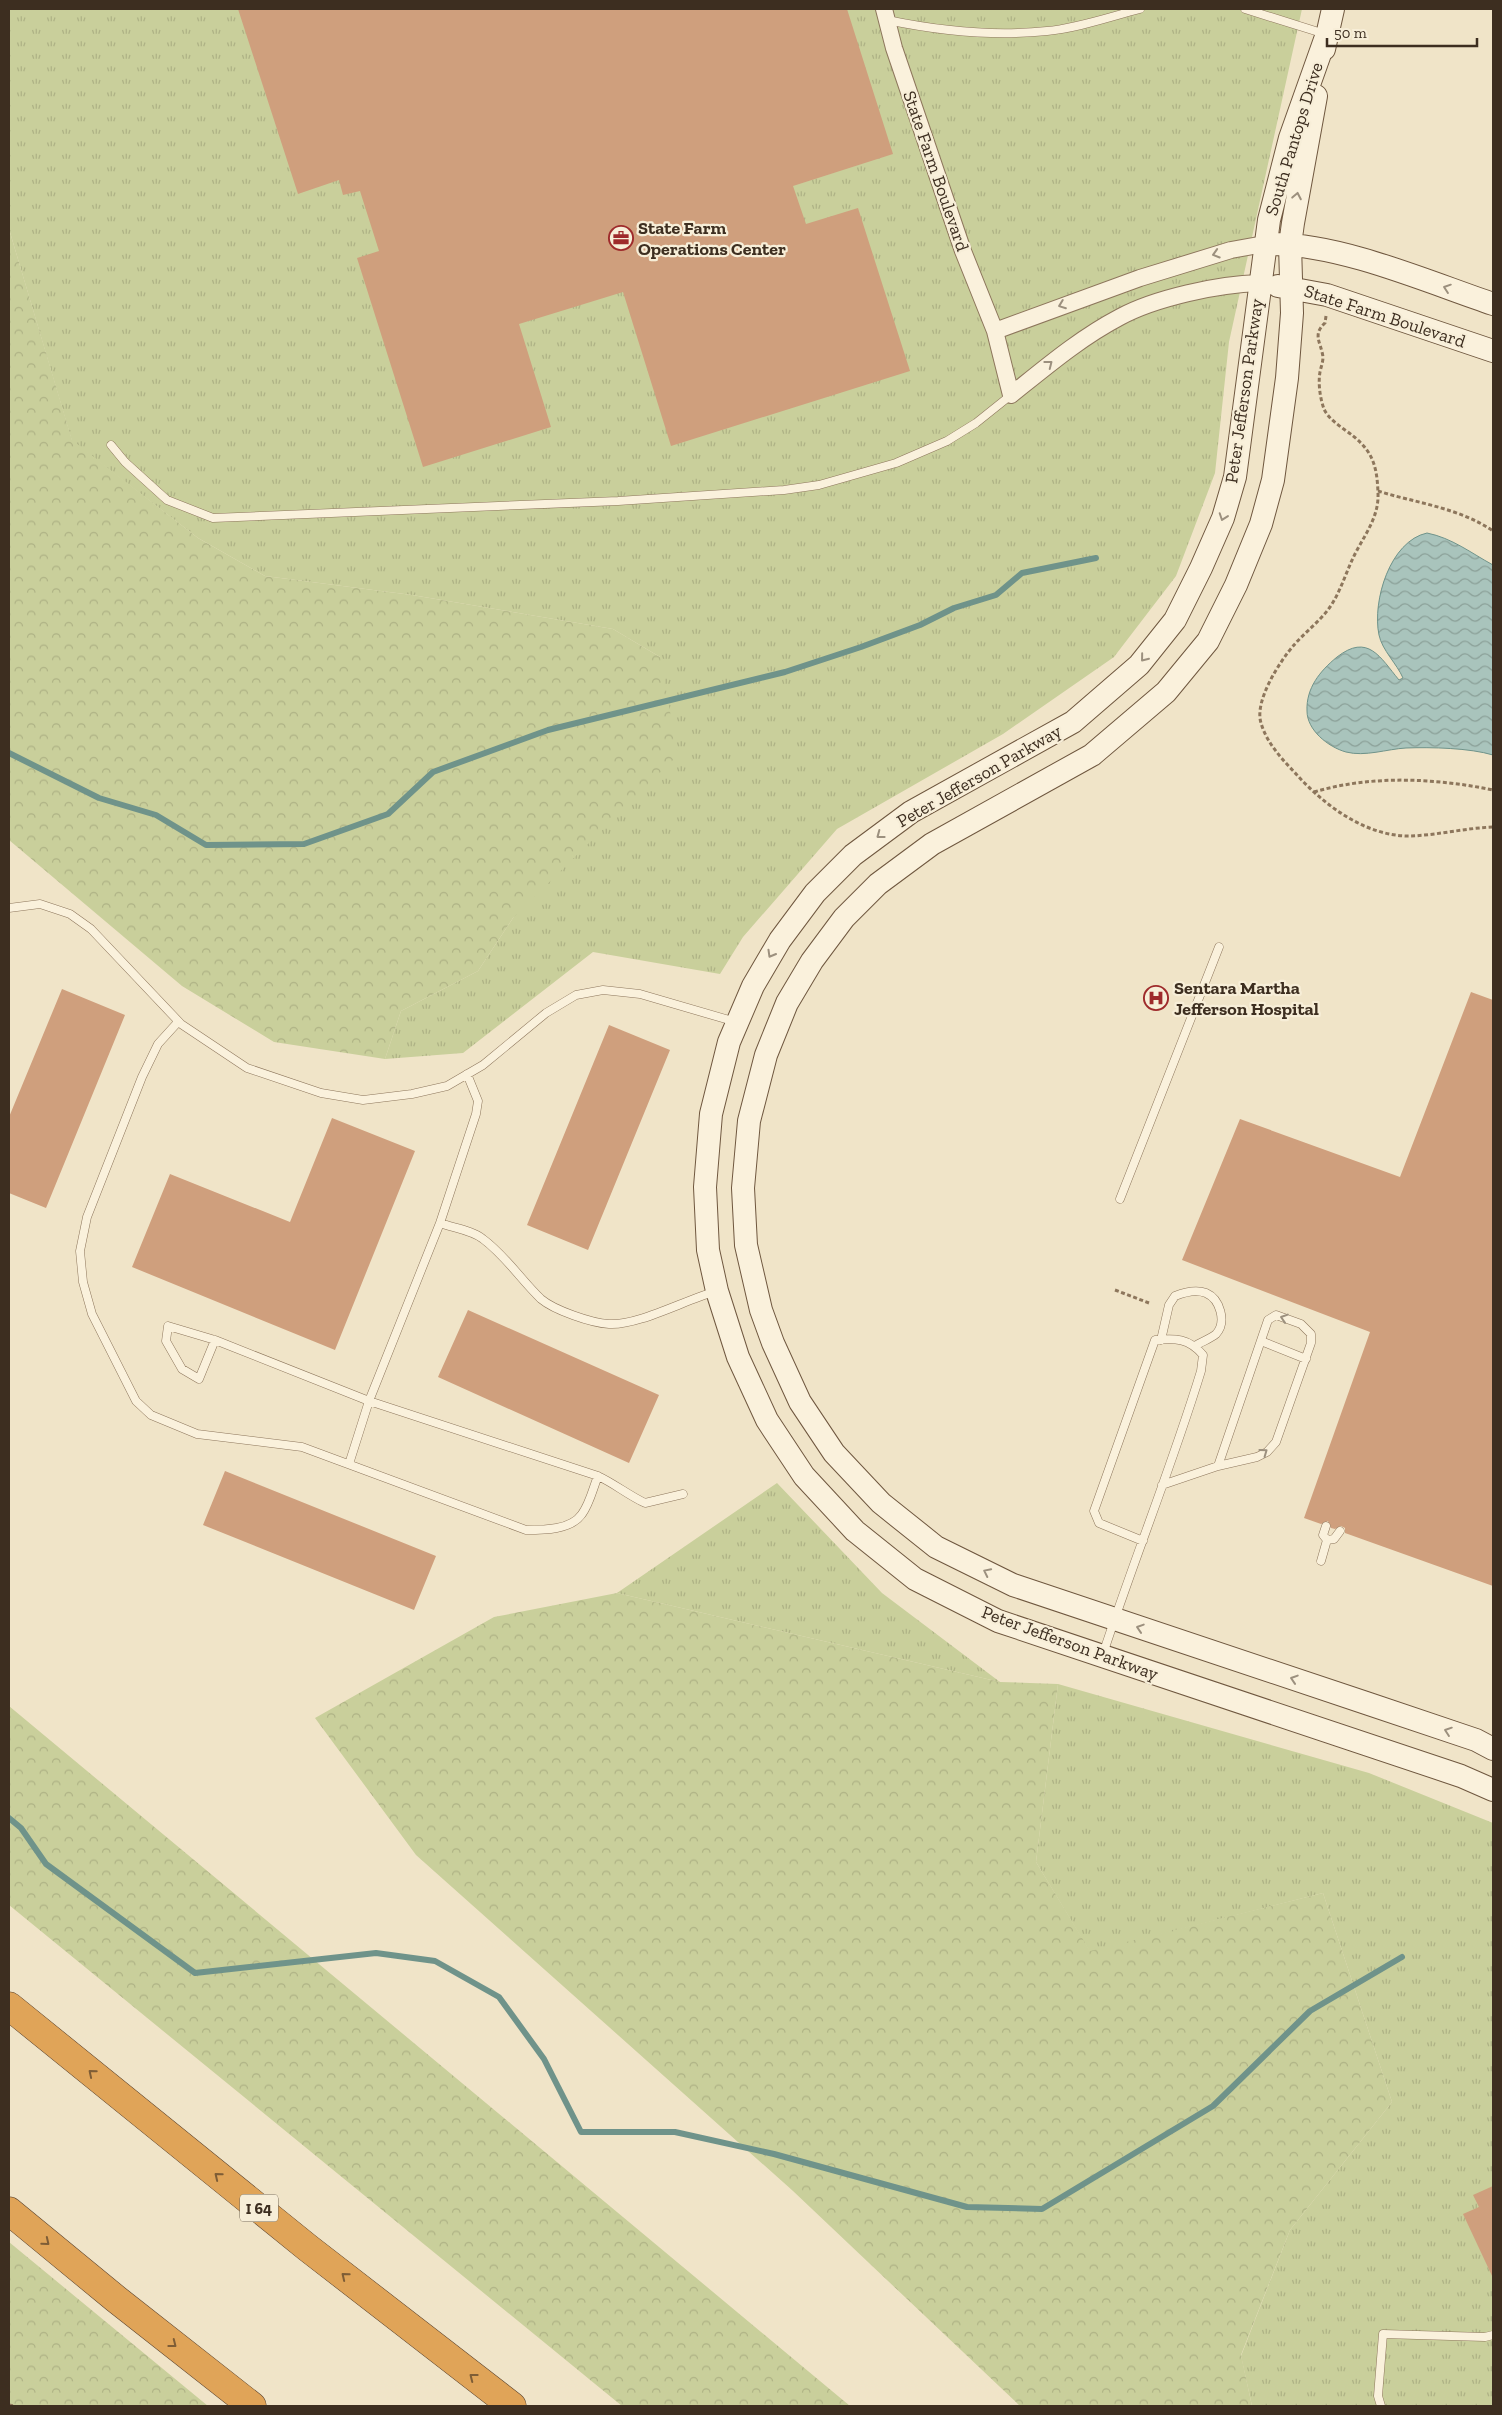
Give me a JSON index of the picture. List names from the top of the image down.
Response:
{
  "streets": {
    "highway": ["I 64"],
    "street": ["South Pantops Drive", "State Farm Boulevard", "Peter Jefferson Parkway"]
  },
  "crossings": [
    ["South Pantops Drive", "Peter Jefferson Parkway"],
    ["State Farm Boulevard", "Peter Jefferson Parkway"]
  ],
  "places": {
    "office": ["State Farm Operations Center"],
    "hospital": ["Sentara Martha Jefferson Hospital"]
  },
  "scale_bar": "50 m"
}
